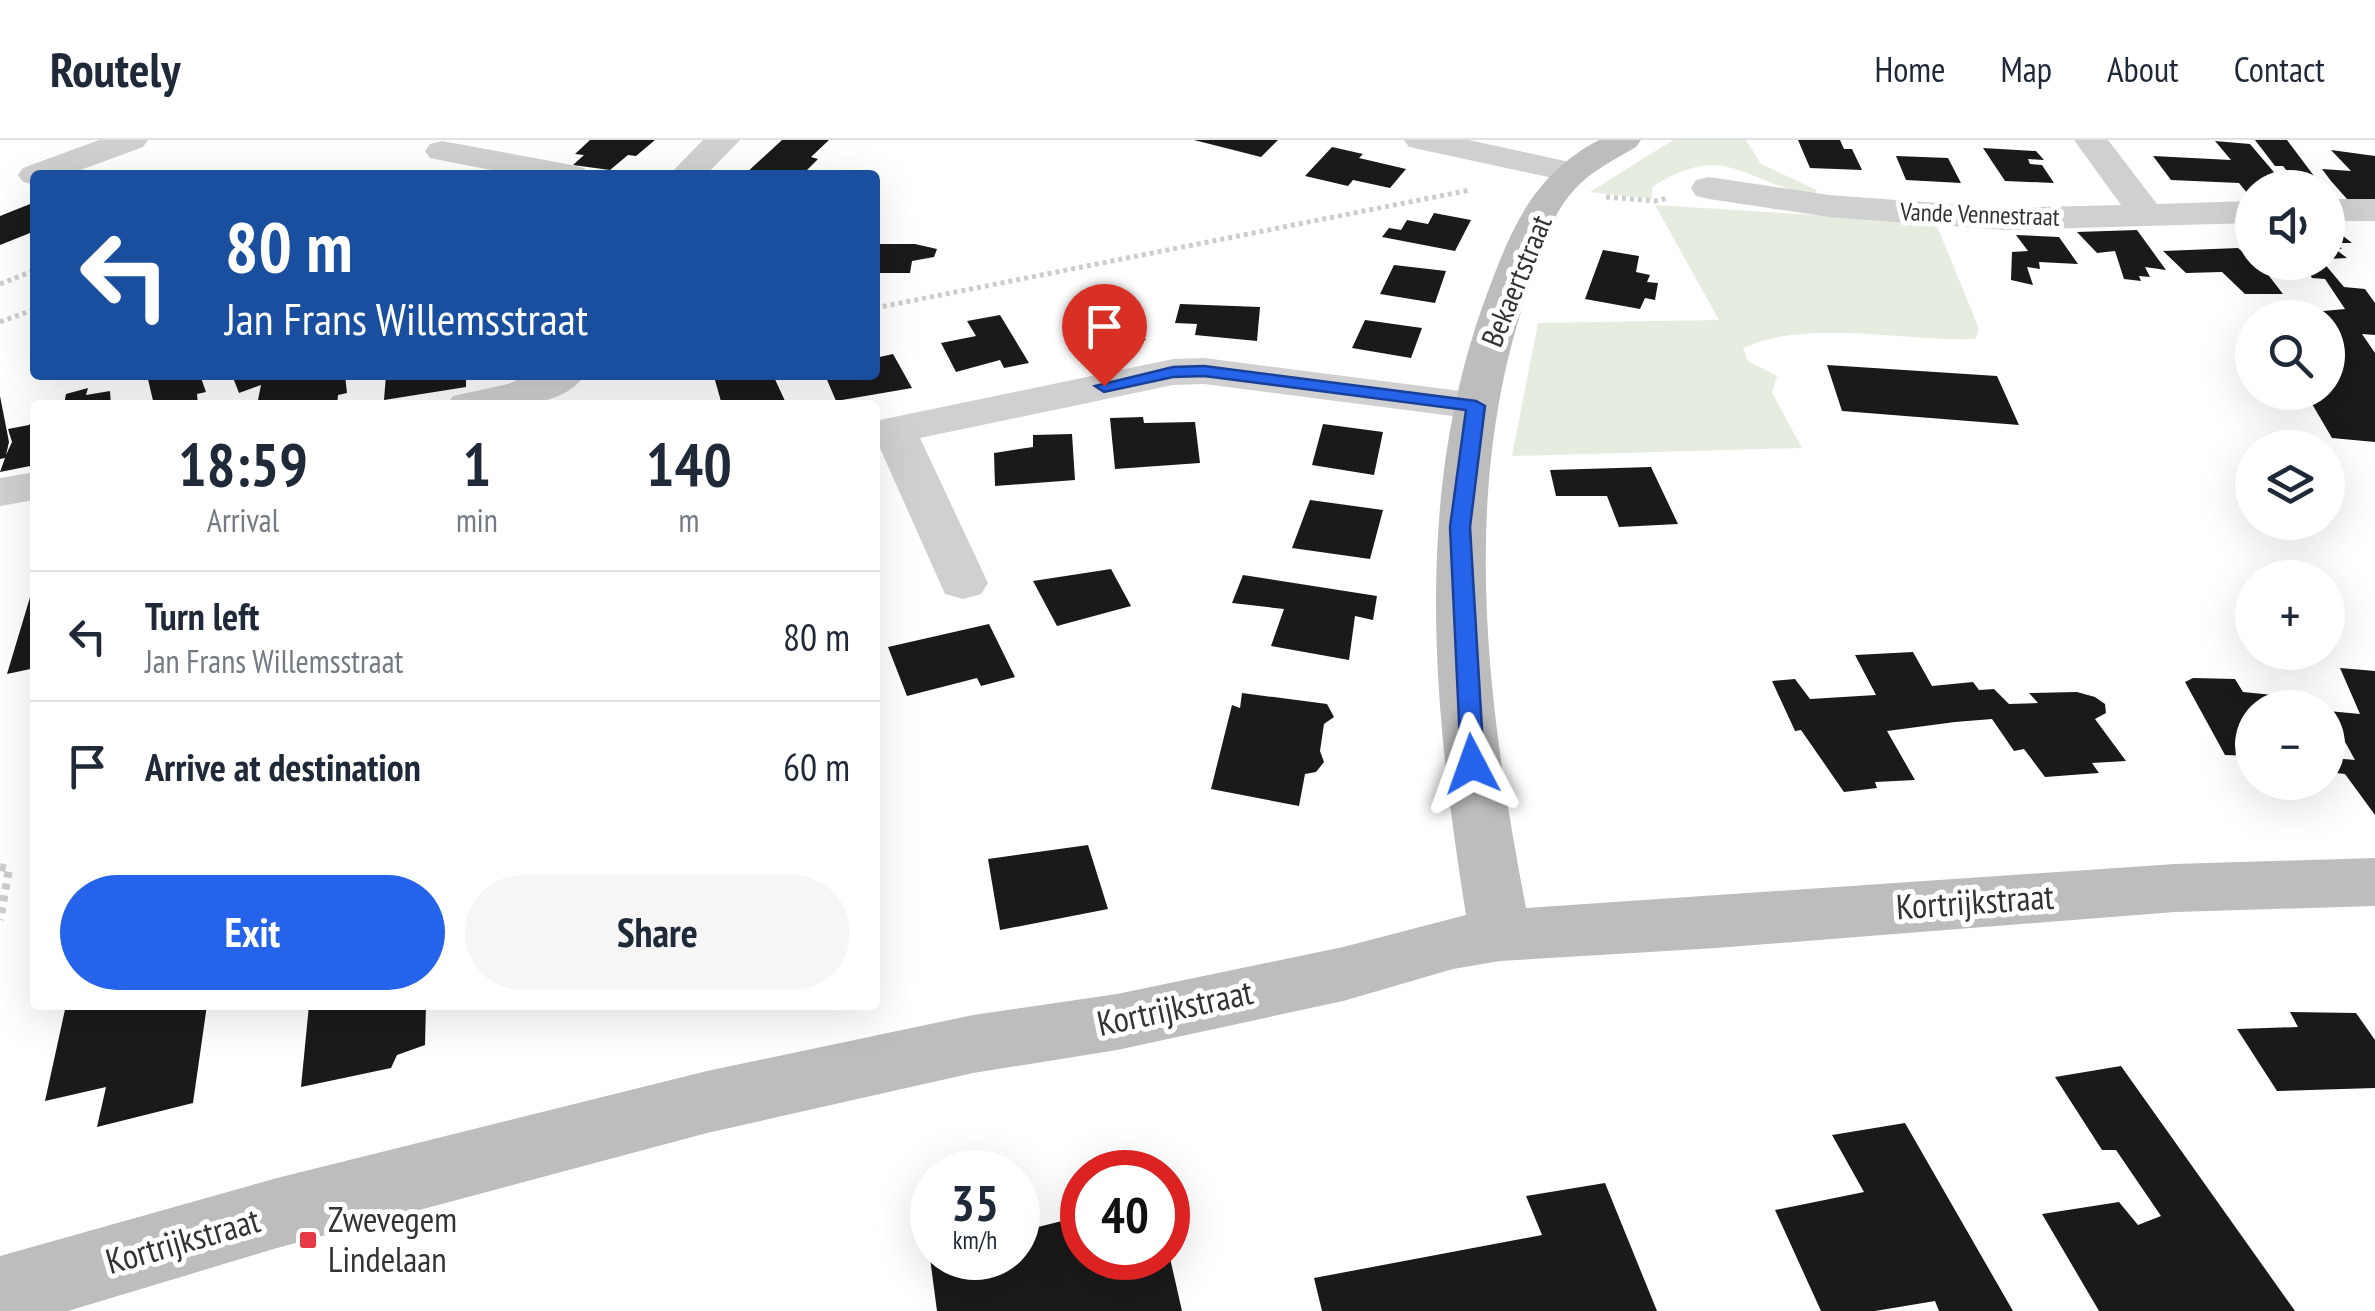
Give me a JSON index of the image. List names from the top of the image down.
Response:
{
  "streets": {
    "main road": ["Bekaertstraat", "Kortrijkstraat"],
    "street": ["Vande Vennestraat"]
  },
  "crossings": [
    ["Bekaertstraat", "Kortrijkstraat"]
  ],
  "places": {
    "transit": ["Zwevegem Lindelaan"]
  },
  "page": {
    "header": "Routely",
    "nav": [
      "Home",
      "Map",
      "About",
      "Contact"
    ],
    "map_buttons": ["+", "−"],
    "turn": ["80 m", "Jan Frans Willemsstraat"],
    "eta": [
      "18:59",
      "Arrival",
      "1",
      "min",
      "140",
      "m"
    ],
    "list": [
      {
        "name": "Turn left",
        "note": "Jan Frans Willemsstraat",
        "value": "80 m"
      },
      {
        "name": "Arrive at destination",
        "value": "60 m"
      }
    ],
    "buttons": ["Exit", "Share"],
    "speed": "35 km/h",
    "limit": "40"
  }
}
